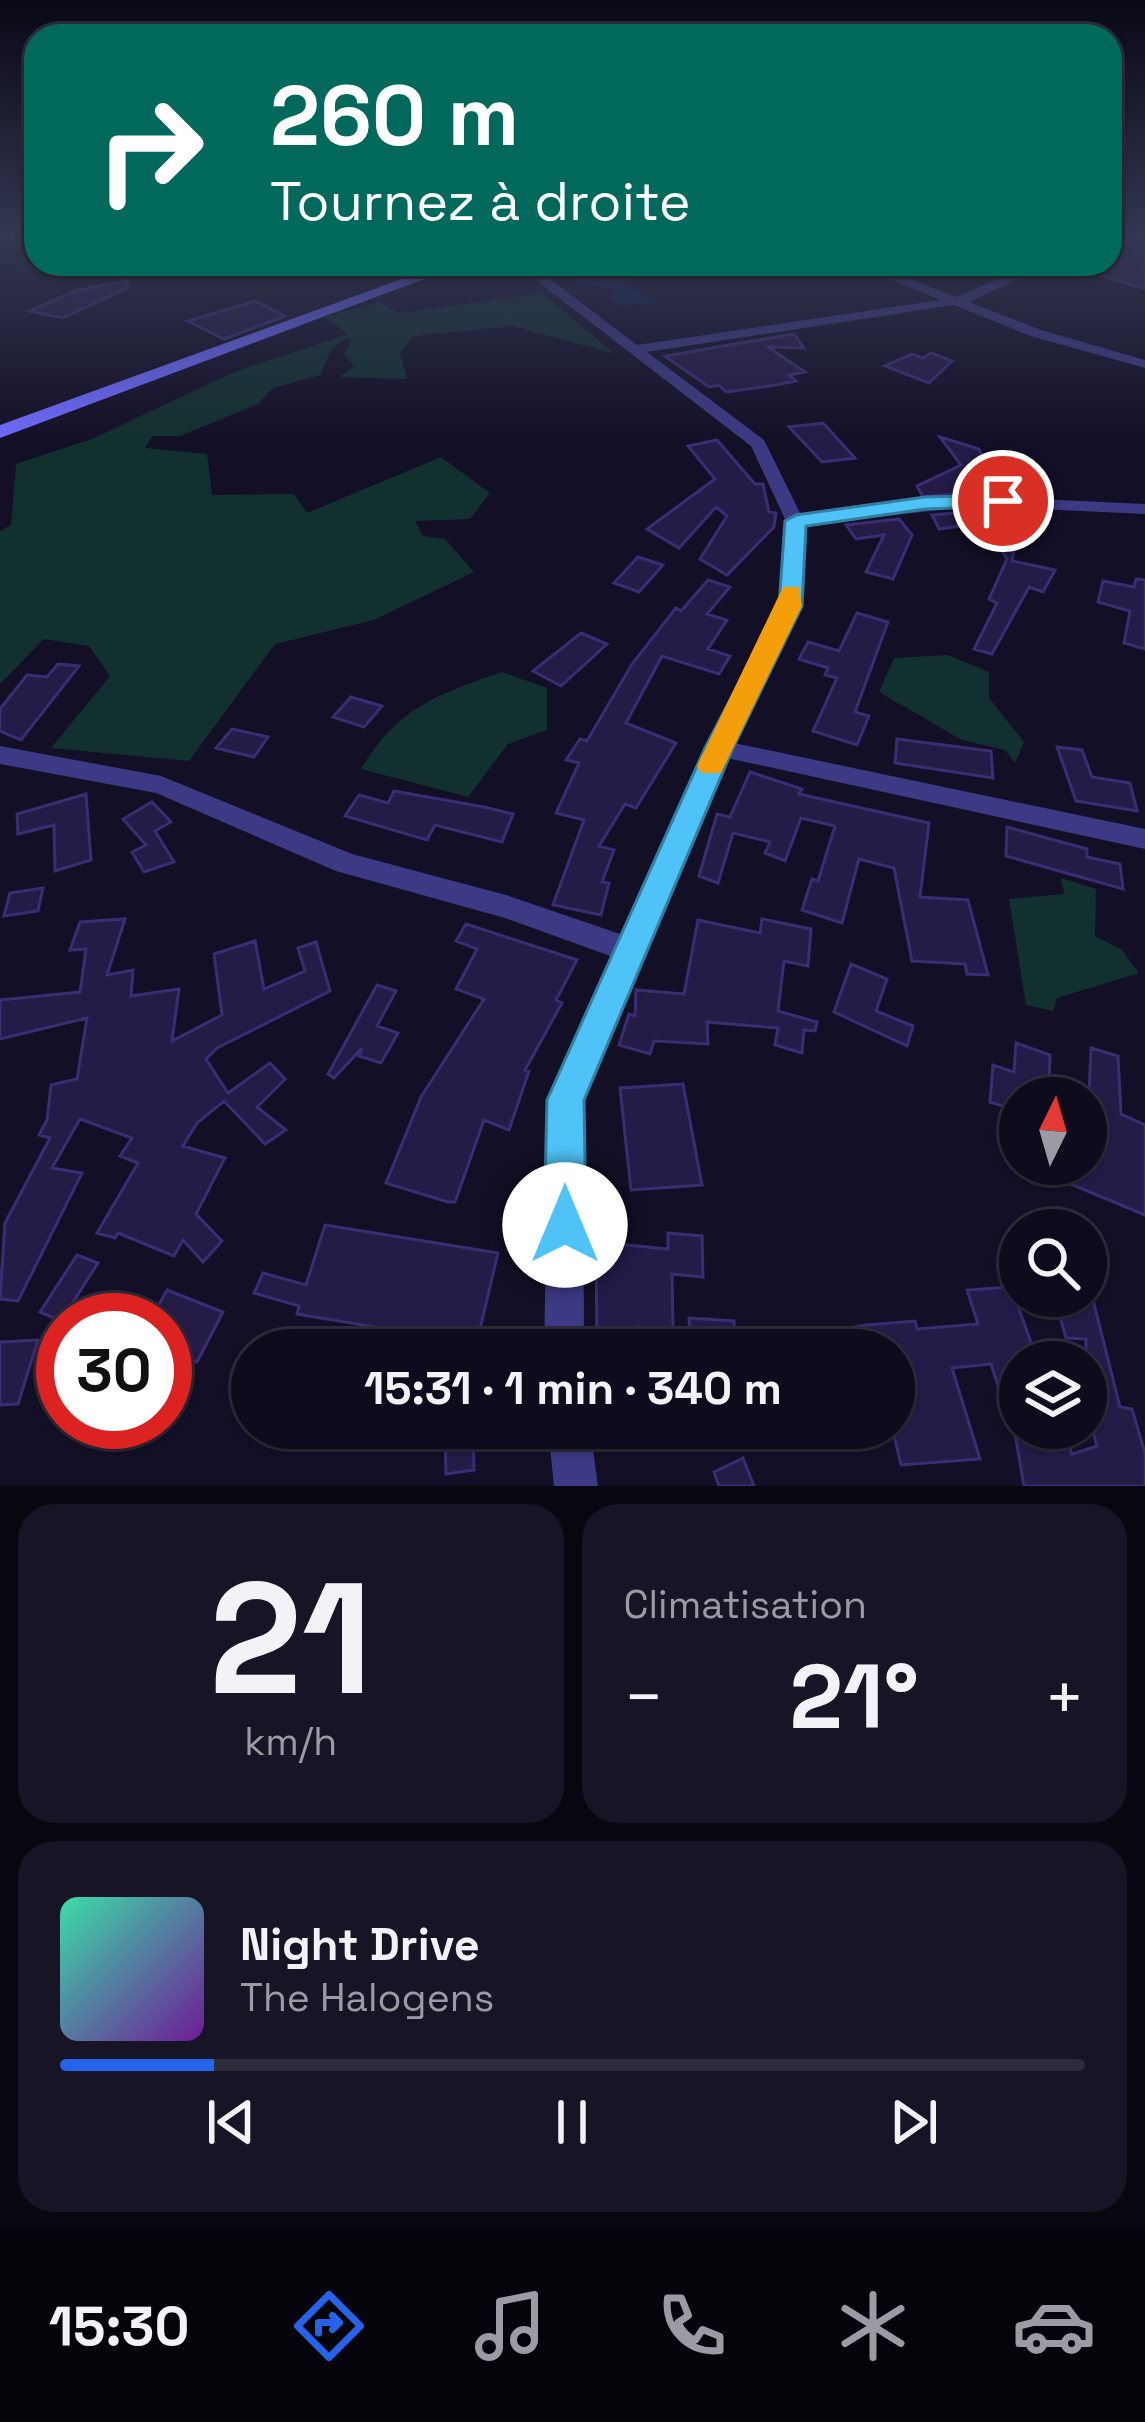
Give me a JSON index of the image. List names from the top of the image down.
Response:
{
  "north": "top",
  "page": {
    "turn": ["260 m", "Tournez à droite"],
    "limit": "30",
    "trip": "15:31 · 1 min · 340 m",
    "tile": [
      ["21", "km/h"],
      "Climatisation"
    ],
    "heat": ["−", "21°", "+"],
    "song": ["Night Drive", "The Halogens"],
    "tabs": "15:30"
  }
}
